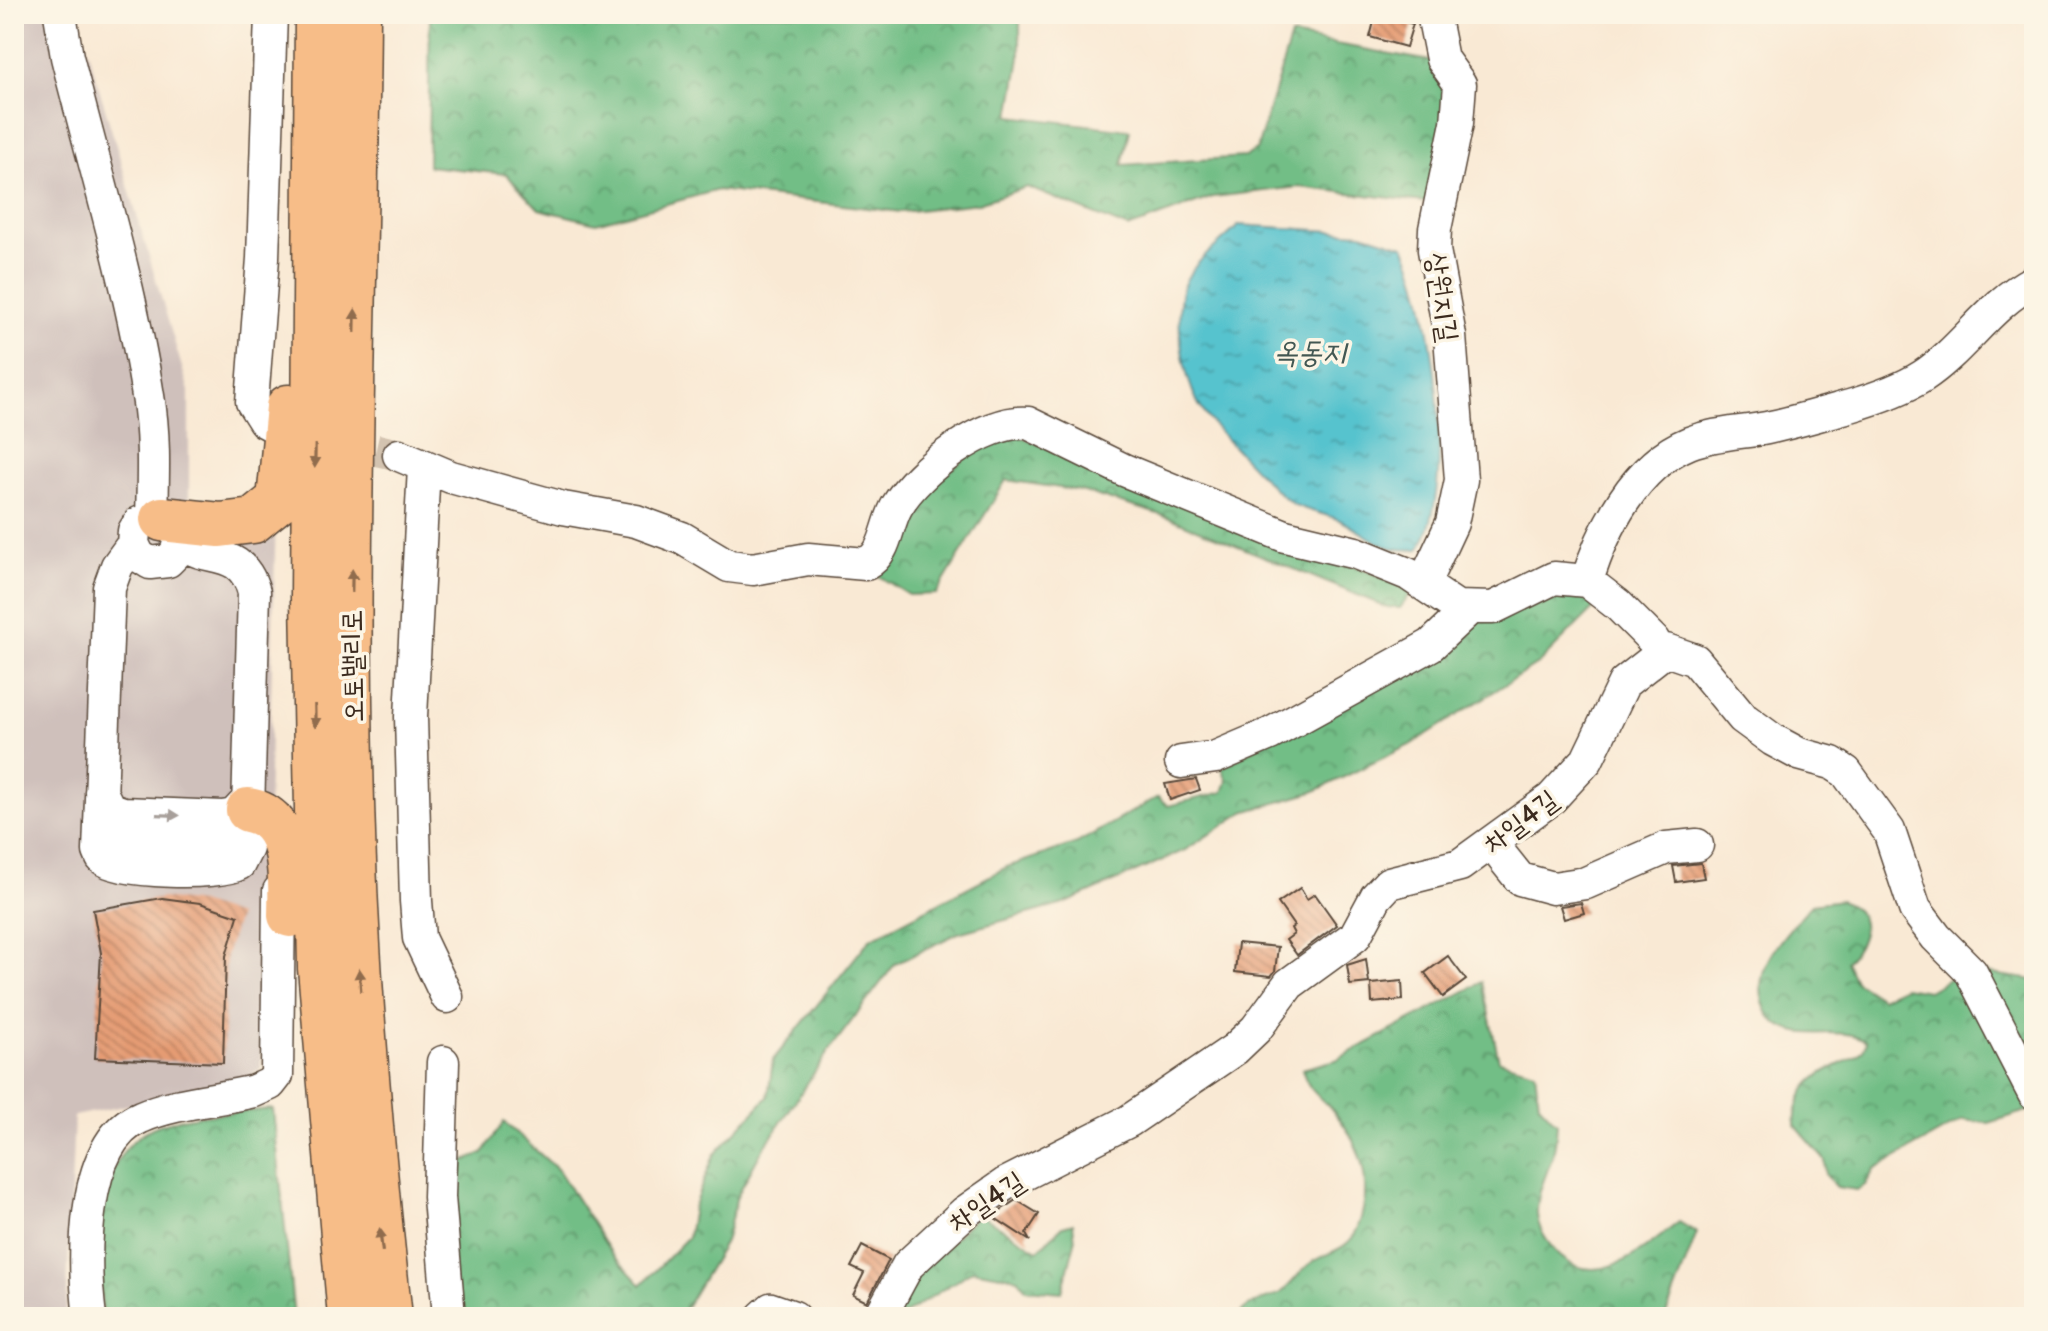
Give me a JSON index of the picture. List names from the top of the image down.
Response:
{
  "streets": {
    "highway": ["오토밸리로"],
    "street": ["상원지길", "차일4길"]
  },
  "water": ["옥동지"]
}
